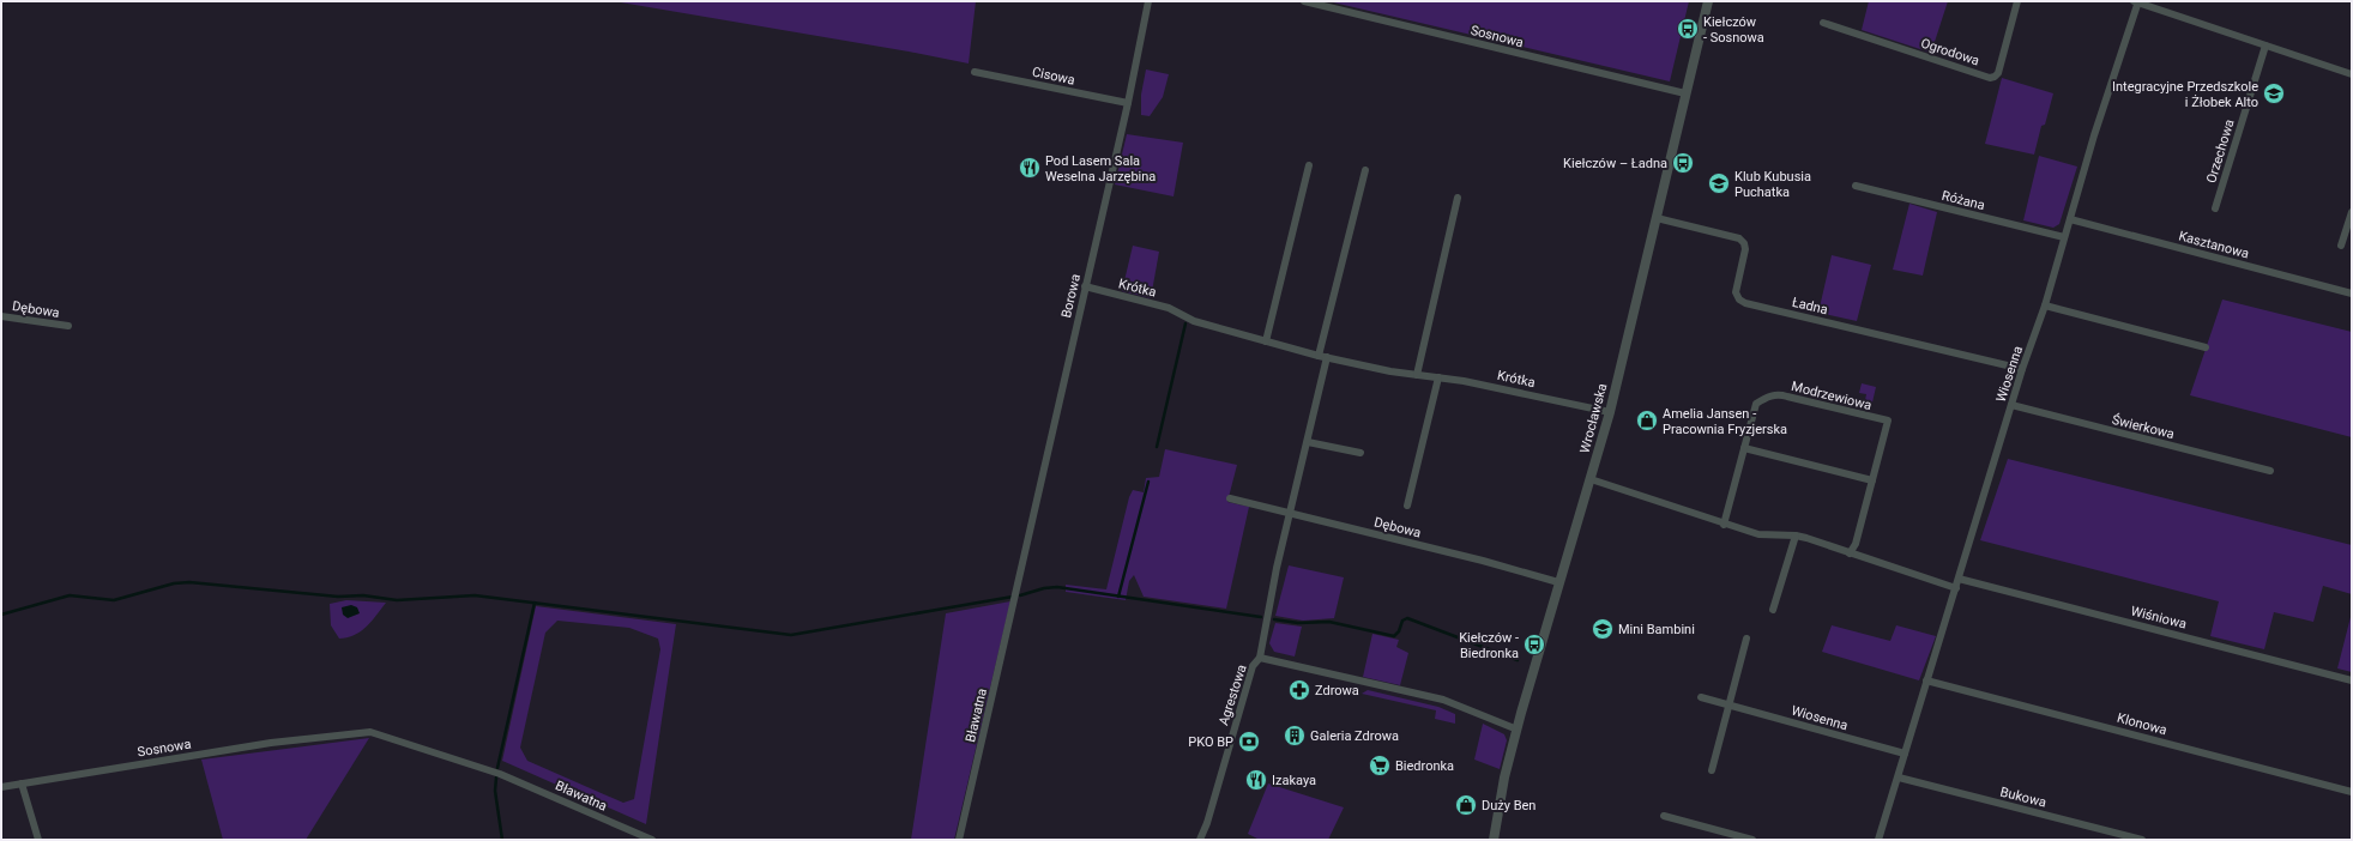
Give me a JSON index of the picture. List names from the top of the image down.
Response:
{
  "streets": {
    "street": [
      "Sosnowa",
      "Ogrodowa",
      "Cisowa",
      "Orzechowa",
      "Różana",
      "Kasztanowa",
      "Krótka",
      "Borowa",
      "Ładna",
      "Dębowa",
      "Wiosenna",
      "Modrzewiowa",
      "Wrocławska",
      "Świerkowa",
      "Wiśniowa",
      "Agrestowa",
      "Bławatna",
      "Klonowa",
      "Bukowa"
    ]
  },
  "crossings": [
    ["Sosnowa", "Wrocławska"],
    ["Sosnowa", "Bławatna"],
    ["Cisowa", "Borowa"],
    ["Różana", "Wiosenna"],
    ["Kasztanowa", "Wiosenna"],
    ["Krótka", "Borowa"],
    ["Krótka", "Wrocławska"],
    ["Borowa", "Bławatna"],
    ["Ładna", "Wiosenna"],
    ["Ładna", "Wrocławska"],
    ["Dębowa", "Wrocławska"],
    ["Dębowa", "Agrestowa"],
    ["Wiosenna", "Świerkowa"],
    ["Wiosenna", "Wiśniowa"],
    ["Wiosenna", "Klonowa"],
    ["Wiosenna", "Bukowa"]
  ],
  "places": {
    "bus stop": ["Kiełczów - Sosnowa", "Kiełczów – Ładna", "Kiełczów - Biedronka"],
    "school or university": ["Integracyjne Przedszkole i Żłobek Alto", "Klub Kubusia Puchatka", "Mini Bambini"],
    "restaurant": ["Pod Lasem Sala Weselna Jarzębina", "Izakaya"],
    "shop": ["Amelia Jansen - Pracownia Fryzjerska", "Duży Ben"],
    "pharmacy": ["Zdrowa"],
    "building": ["Galeria Zdrowa"],
    "bank": ["PKO BP"],
    "supermarket": ["Biedronka"]
  }
}
